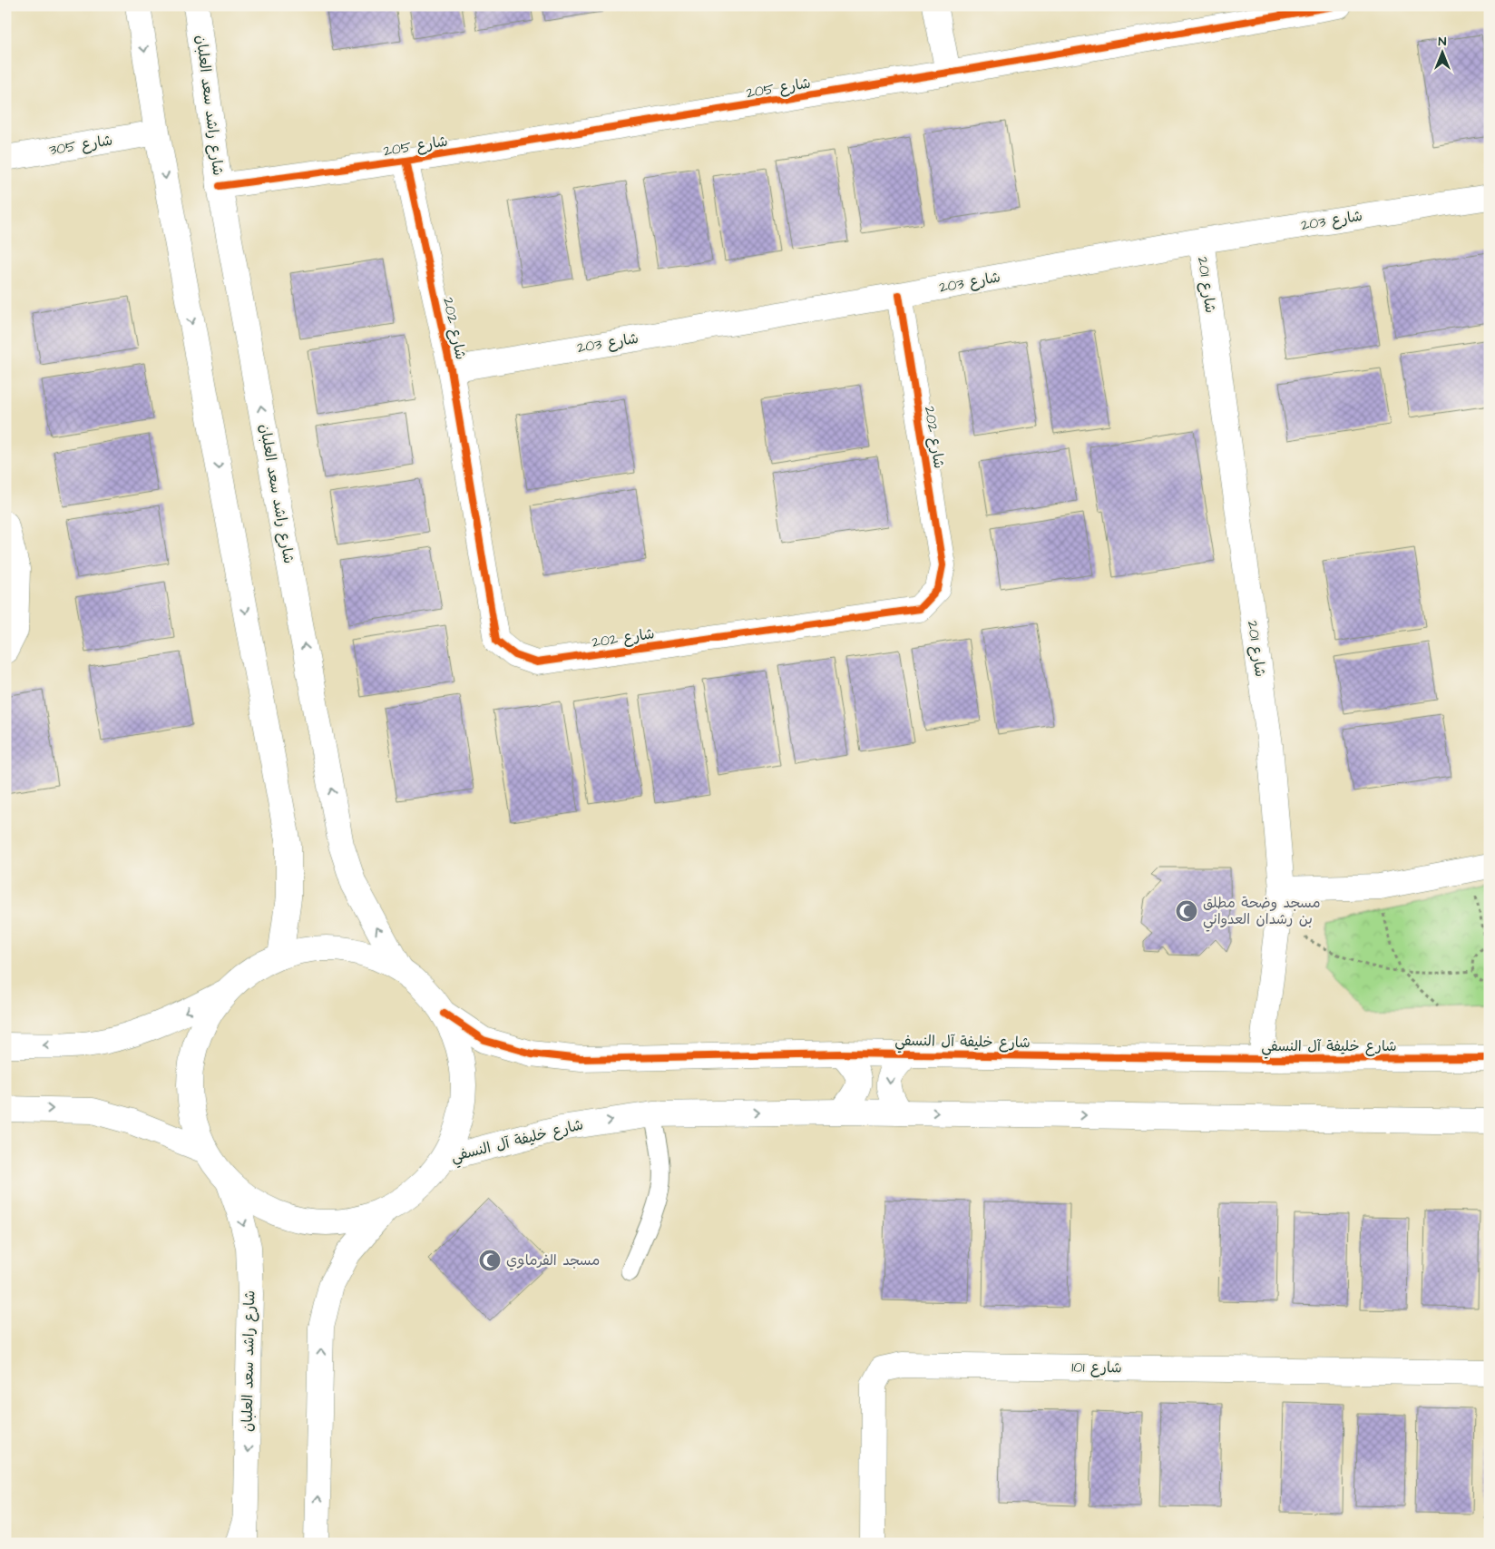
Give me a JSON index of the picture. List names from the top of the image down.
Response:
{
  "streets": {
    "main road": [
      "شارع 205",
      "شارع راشد سعد العلبان",
      "شارع 305",
      "شارع 203",
      "شارع 201",
      "شارع 202",
      "شارع خليفة آل النسفي",
      "شارع 101"
    ]
  },
  "crossings": [
    ["شارع 205", "شارع راشد سعد العلبان"],
    ["شارع 205", "شارع 202"],
    ["شارع 203", "شارع 201"],
    ["شارع 203", "شارع 202"],
    ["شارع 201", "شارع خليفة آل النسفي"]
  ],
  "places": {
    "mosque": ["مسجد وضحة مطلق بن رشدان العدواني", "مسجد الفرماوي"]
  },
  "north": "top"
}
